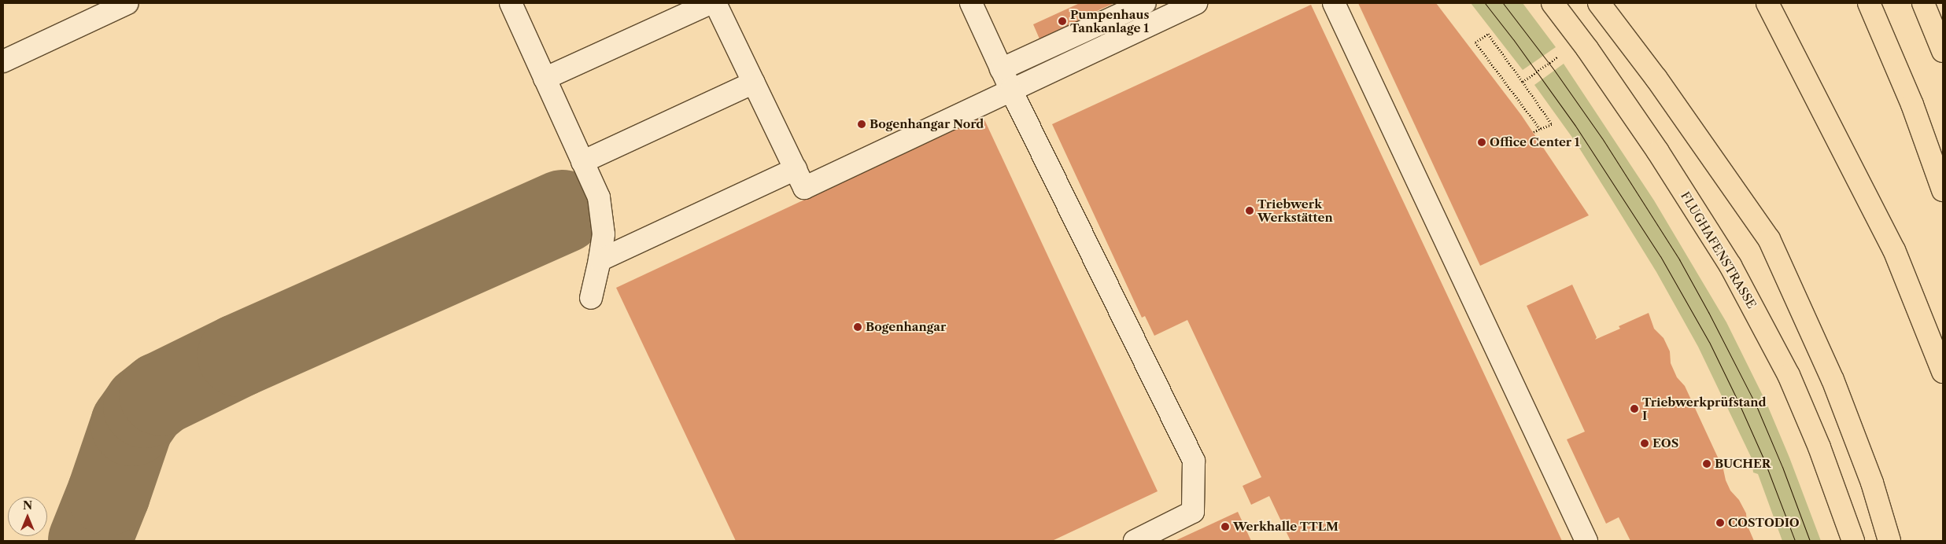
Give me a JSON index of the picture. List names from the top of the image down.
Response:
{
  "streets": {
    "main road": ["FLUGHAFENSTRASSE"]
  },
  "places": [
    "Pumpenhaus Tankanlage 1",
    "Bogenhangar Nord",
    "Office Center 1",
    "Triebwerk Werkstätten",
    "Bogenhangar",
    "Triebwerkprüfstand I",
    "EOS",
    "BUCHER",
    "COSTODIO",
    "Werkhalle TTLM"
  ],
  "north": "top"
}
